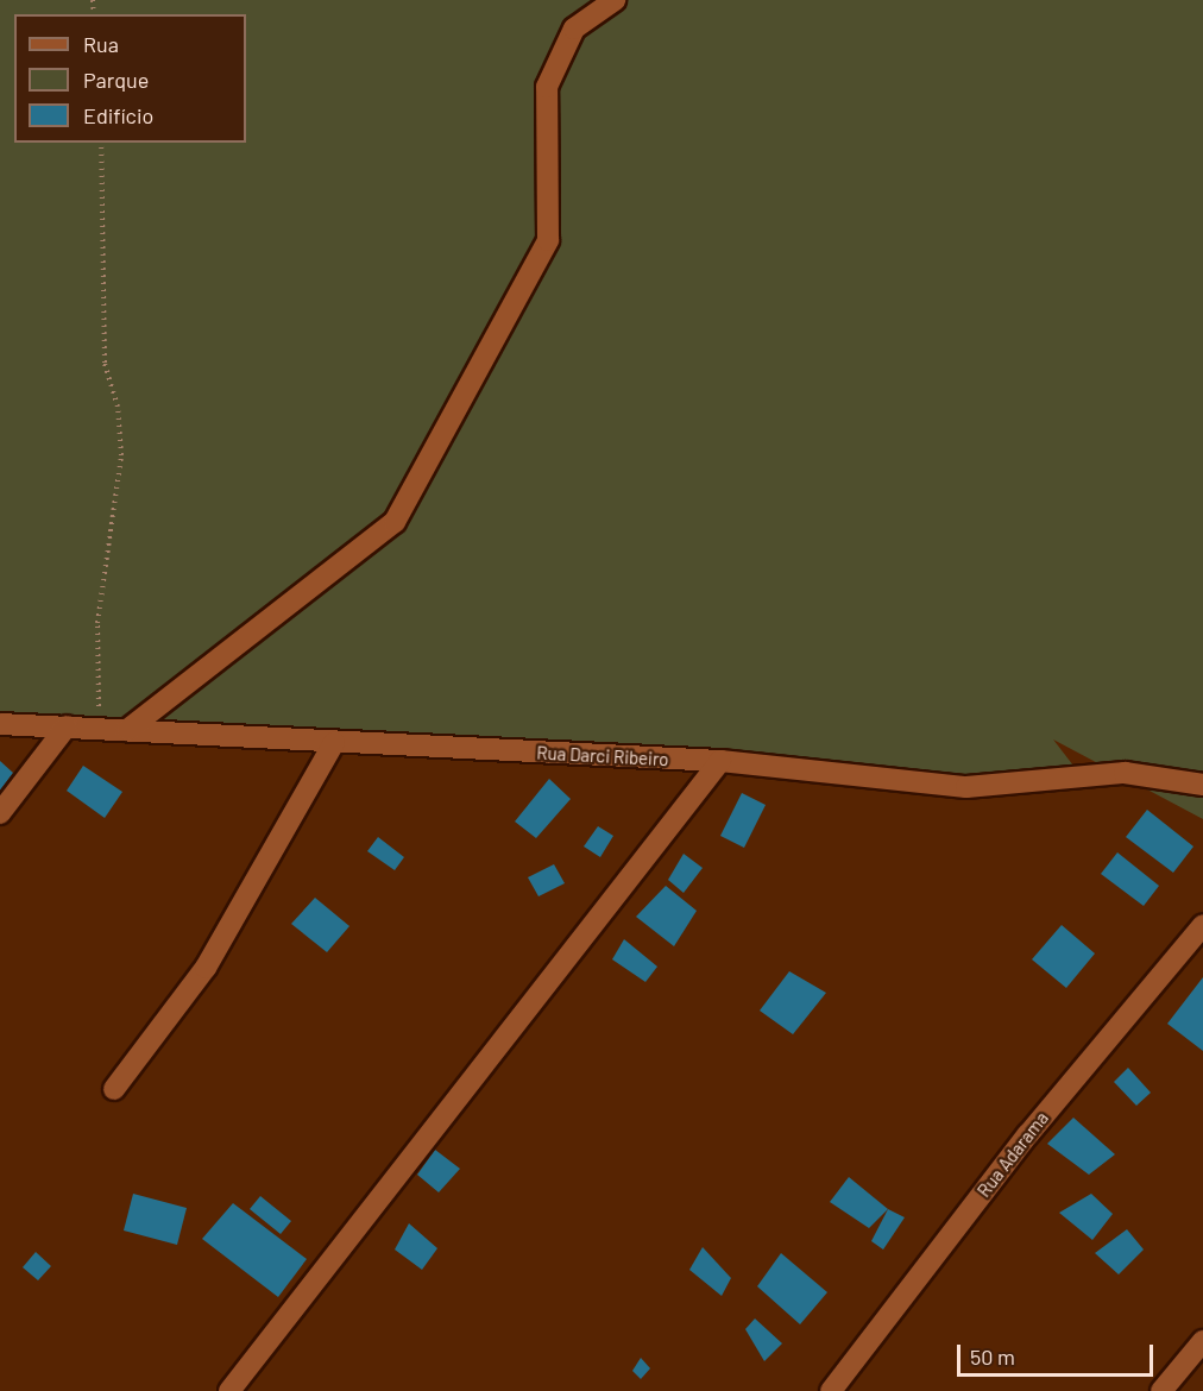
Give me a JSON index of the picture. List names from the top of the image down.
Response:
{
  "streets": {
    "street": ["Rua Darci Ribeiro", "Rua Adarama"]
  },
  "legend": ["Rua", "Parque", "Edifício"],
  "scale_bar": "50 m"
}
